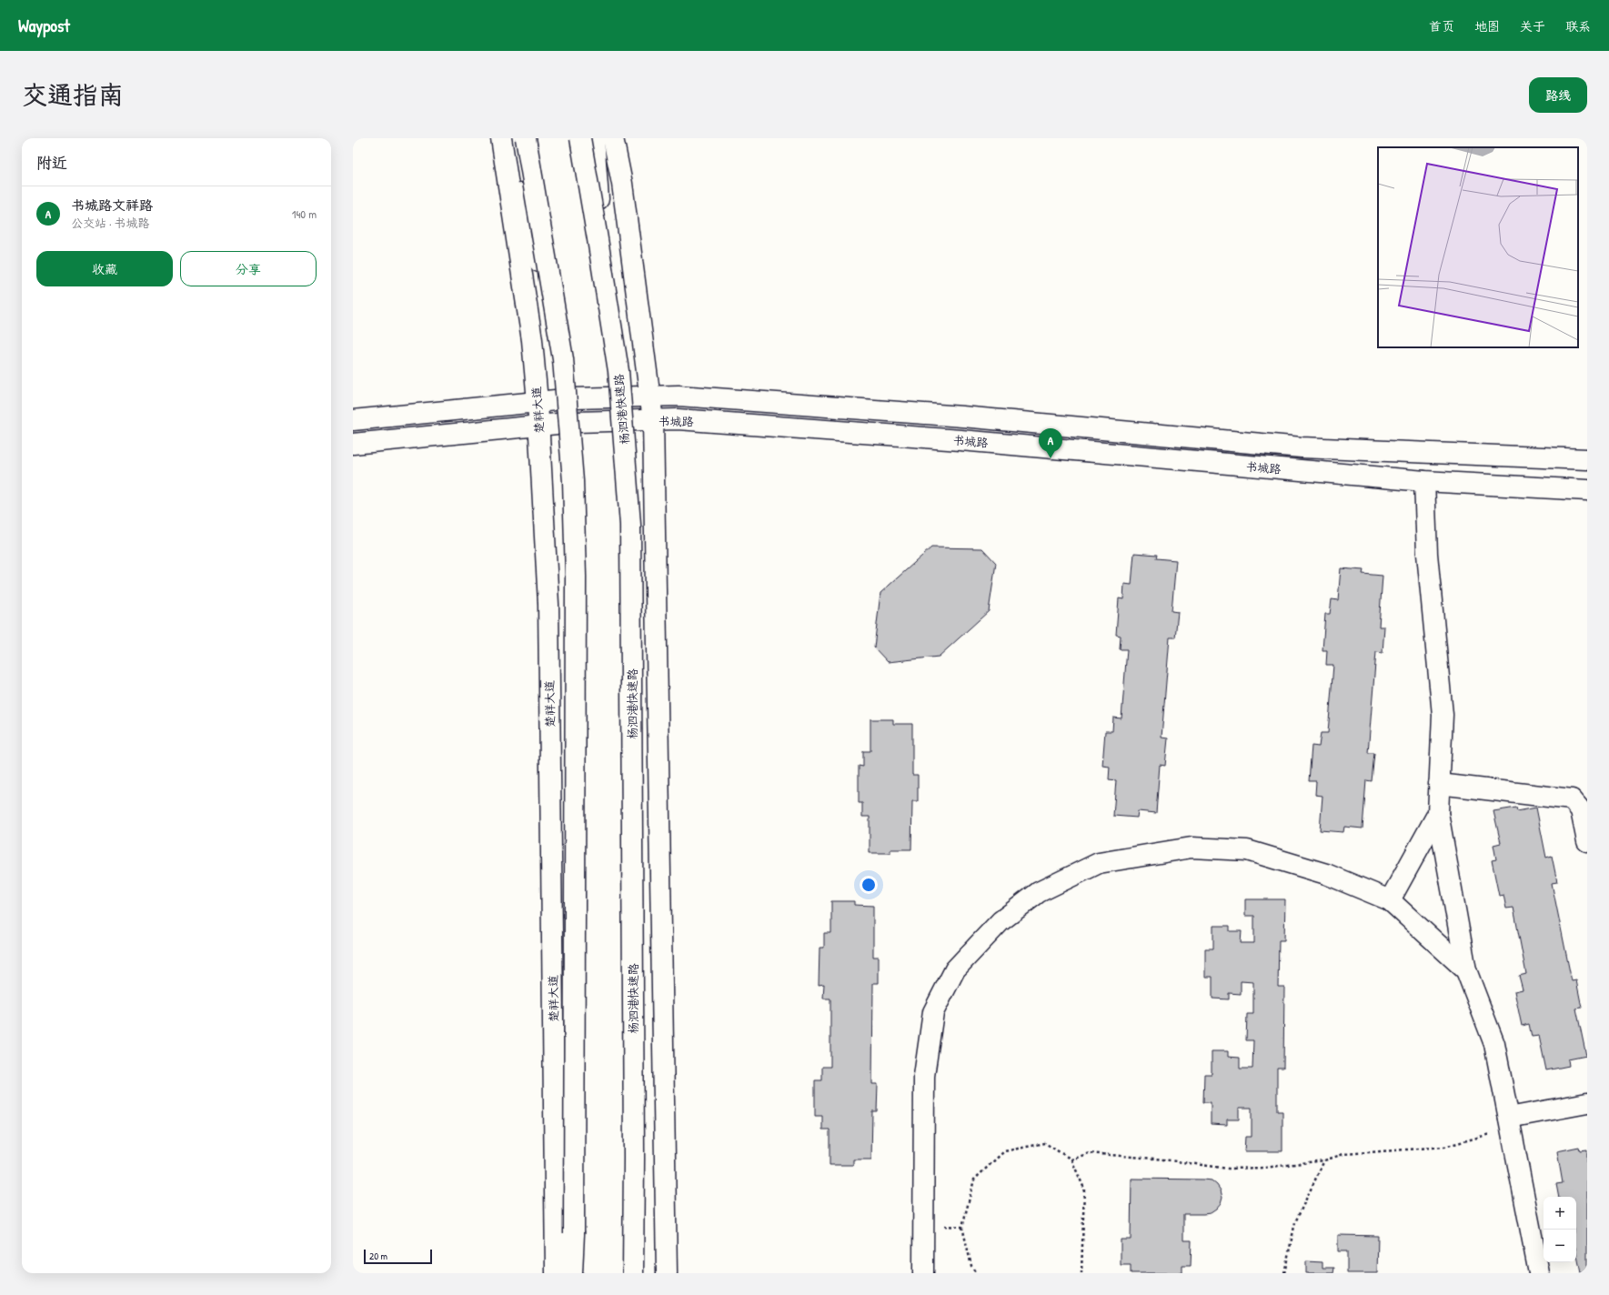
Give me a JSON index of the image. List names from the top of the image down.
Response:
{
  "streets": {
    "main road": ["杨泗港快速路", "楚祥大道", "书城路"]
  },
  "crossings": [
    ["楚祥大道", "书城路"]
  ],
  "scale_bar": "20 m",
  "page": {
    "header": "Waypost",
    "nav": [
      "首页",
      "地图",
      "关于",
      "联系"
    ],
    "title": "交通指南",
    "buttons": [
      "路线",
      ["收藏", "分享"]
    ],
    "heading": "附近",
    "list": [
      {
        "mark": "A",
        "name": "书城路文祥路",
        "note": "公交站 · 书城路",
        "value": "140 m"
      }
    ],
    "pins": "A",
    "map_buttons": ["+", "−"],
    "scale": "20 m"
  }
}
